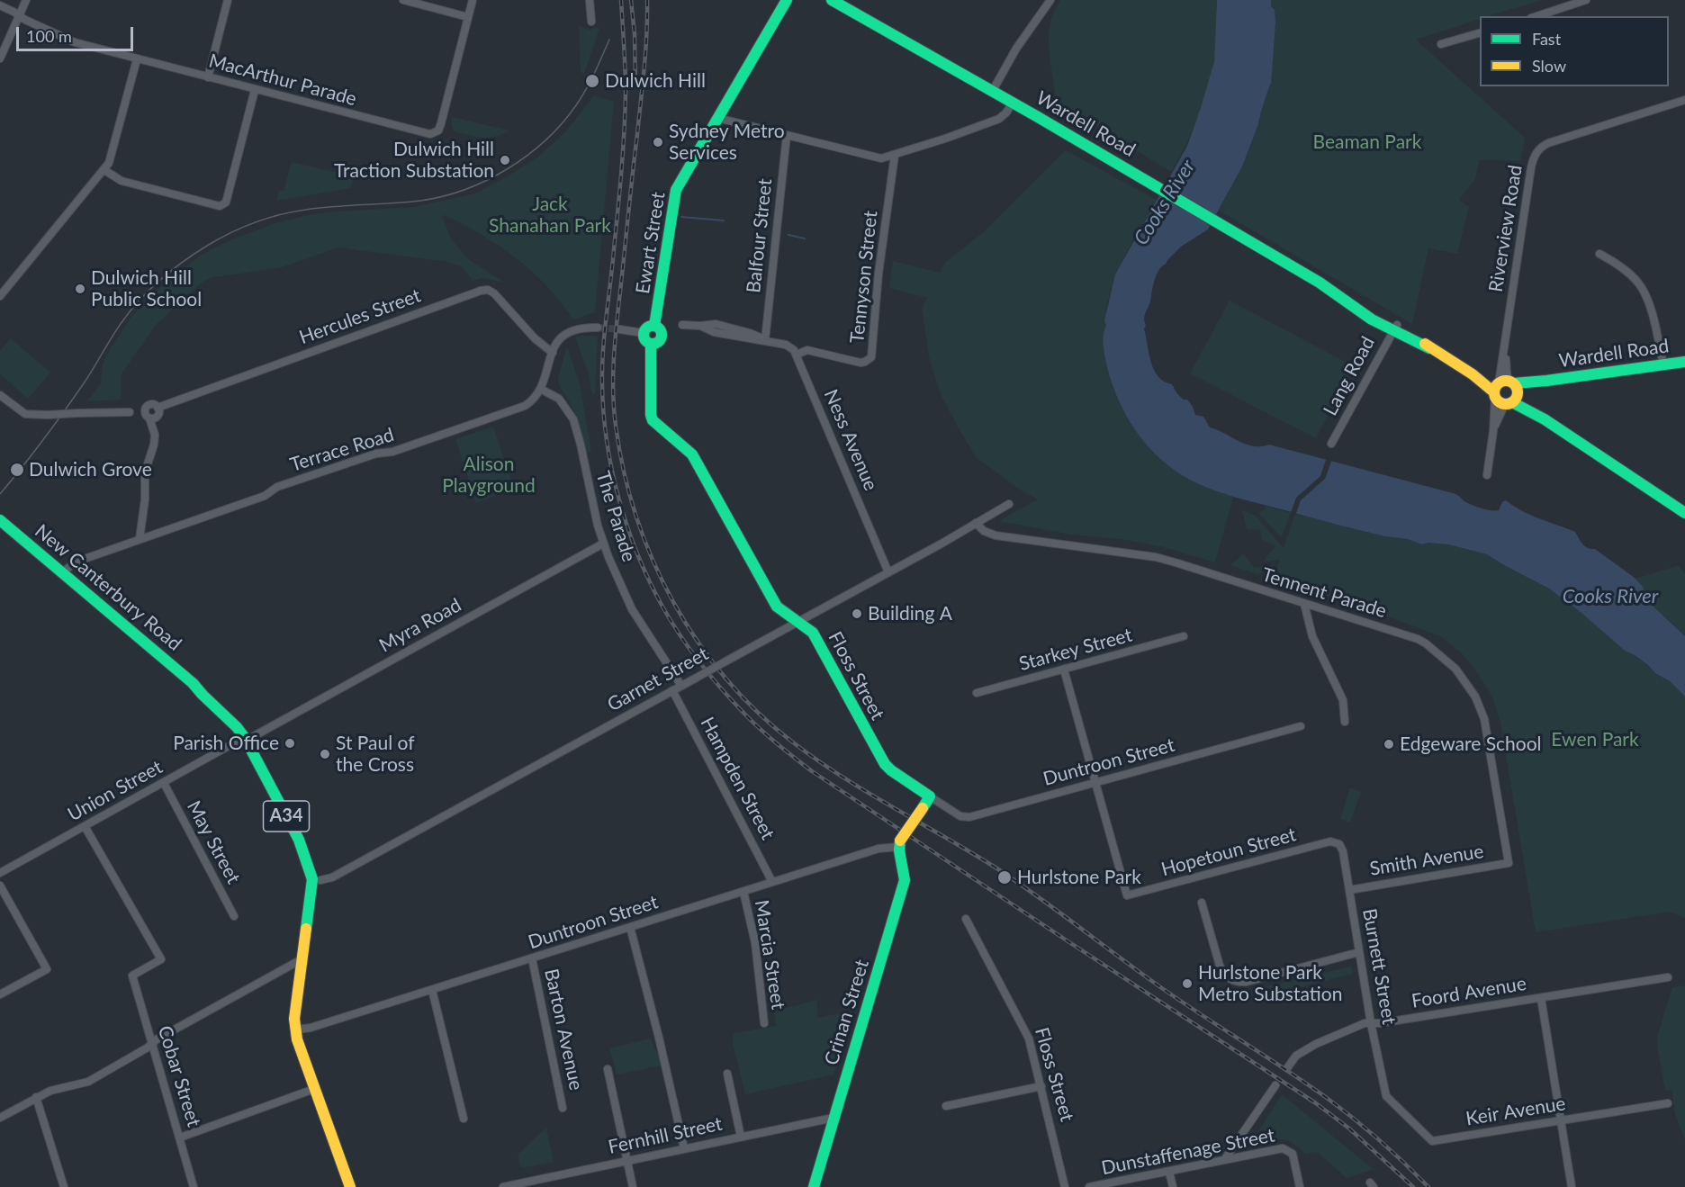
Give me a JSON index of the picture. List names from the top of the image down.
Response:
{
  "streets": {
    "main road": [
      "Wardell Road",
      "Ewart Street",
      "New Canterbury Road",
      "Floss Street",
      "A34",
      "Crinan Street"
    ],
    "street": [
      "MacArthur Parade",
      "Riverview Road",
      "Balfour Street",
      "Tennyson Street",
      "Hercules Street",
      "Lang Road",
      "Ness Avenue",
      "Terrace Road",
      "The Parade",
      "Tennent Parade",
      "Myra Road",
      "Starkey Street",
      "Garnet Street",
      "Duntroon Street",
      "Hampden Street",
      "Union Street",
      "May Street",
      "Hopetoun Street",
      "Smith Avenue",
      "Marcia Street",
      "Burnett Street",
      "Foord Avenue",
      "Barton Avenue",
      "Cobar Street",
      "Keir Avenue",
      "Fernhill Street",
      "Dunstaffenage Street"
    ]
  },
  "crossings": [
    ["Wardell Road", "Riverview Road"],
    ["Wardell Road", "Lang Road"],
    ["Tennyson Street", "Ness Avenue"],
    ["Hercules Street", "Terrace Road"],
    ["Ness Avenue", "Garnet Street"],
    ["Terrace Road", "The Parade"],
    ["Terrace Road", "New Canterbury Road"],
    ["The Parade", "Myra Road"],
    ["The Parade", "Garnet Street"],
    ["New Canterbury Road", "Myra Road"],
    ["New Canterbury Road", "Garnet Street"],
    ["New Canterbury Road", "Duntroon Street"],
    ["New Canterbury Road", "Union Street"],
    ["Tennent Parade", "Garnet Street"],
    ["Tennent Parade", "Smith Avenue"],
    ["Myra Road", "Union Street"],
    ["Floss Street", "Garnet Street"],
    ["Floss Street", "Duntroon Street"],
    ["Garnet Street", "Hampden Street"],
    ["Duntroon Street", "Hampden Street"],
    ["Duntroon Street", "Hopetoun Street"],
    ["Duntroon Street", "Marcia Street"],
    ["Duntroon Street", "Crinan Street"],
    ["Duntroon Street", "Barton Avenue"],
    ["Union Street", "May Street"],
    ["Union Street", "Cobar Street"],
    ["Hopetoun Street", "Burnett Street"],
    ["Smith Avenue", "Burnett Street"],
    ["Burnett Street", "Foord Avenue"],
    ["Burnett Street", "Keir Avenue"],
    ["Crinan Street", "Fernhill Street"]
  ],
  "water": ["Cooks River"],
  "parks": [
    "Beaman Park",
    "Jack Shanahan Park",
    "Alison Playground",
    "Ewen Park"
  ],
  "places": [
    "Dulwich Hill",
    "Sydney Metro Services",
    "Dulwich Hill Traction Substation",
    "Dulwich Hill Public School",
    "Dulwich Grove",
    "Building A",
    "Parish Office",
    "Edgeware School",
    "St Paul of the Cross",
    "Hurlstone Park",
    "Hurlstone Park Metro Substation"
  ],
  "legend": ["Fast", "Slow"],
  "scale_bar": "100 m"
}
